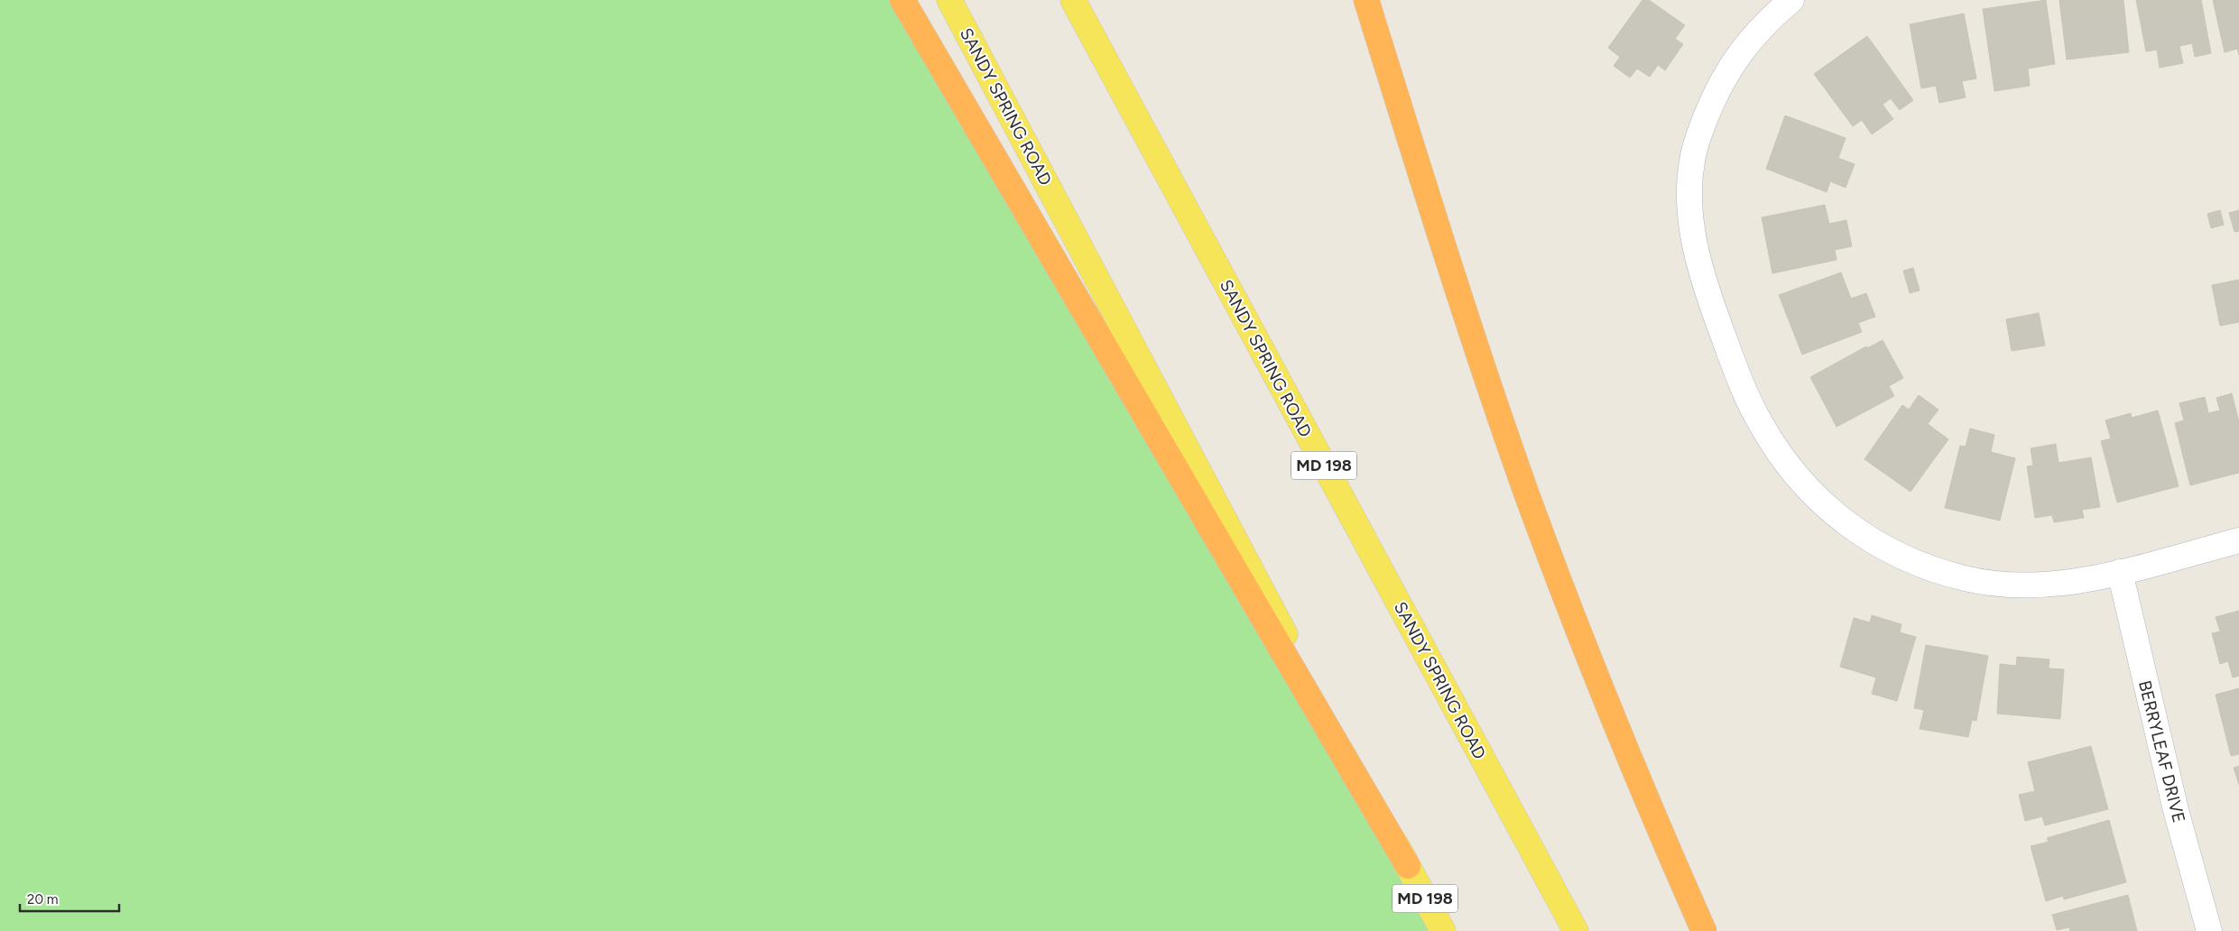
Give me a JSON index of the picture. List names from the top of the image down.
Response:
{
  "streets": {
    "main road": ["SANDY SPRING ROAD", "MD 198"],
    "street": ["BERRYLEAF DRIVE"]
  },
  "scale_bar": "20 m"
}
